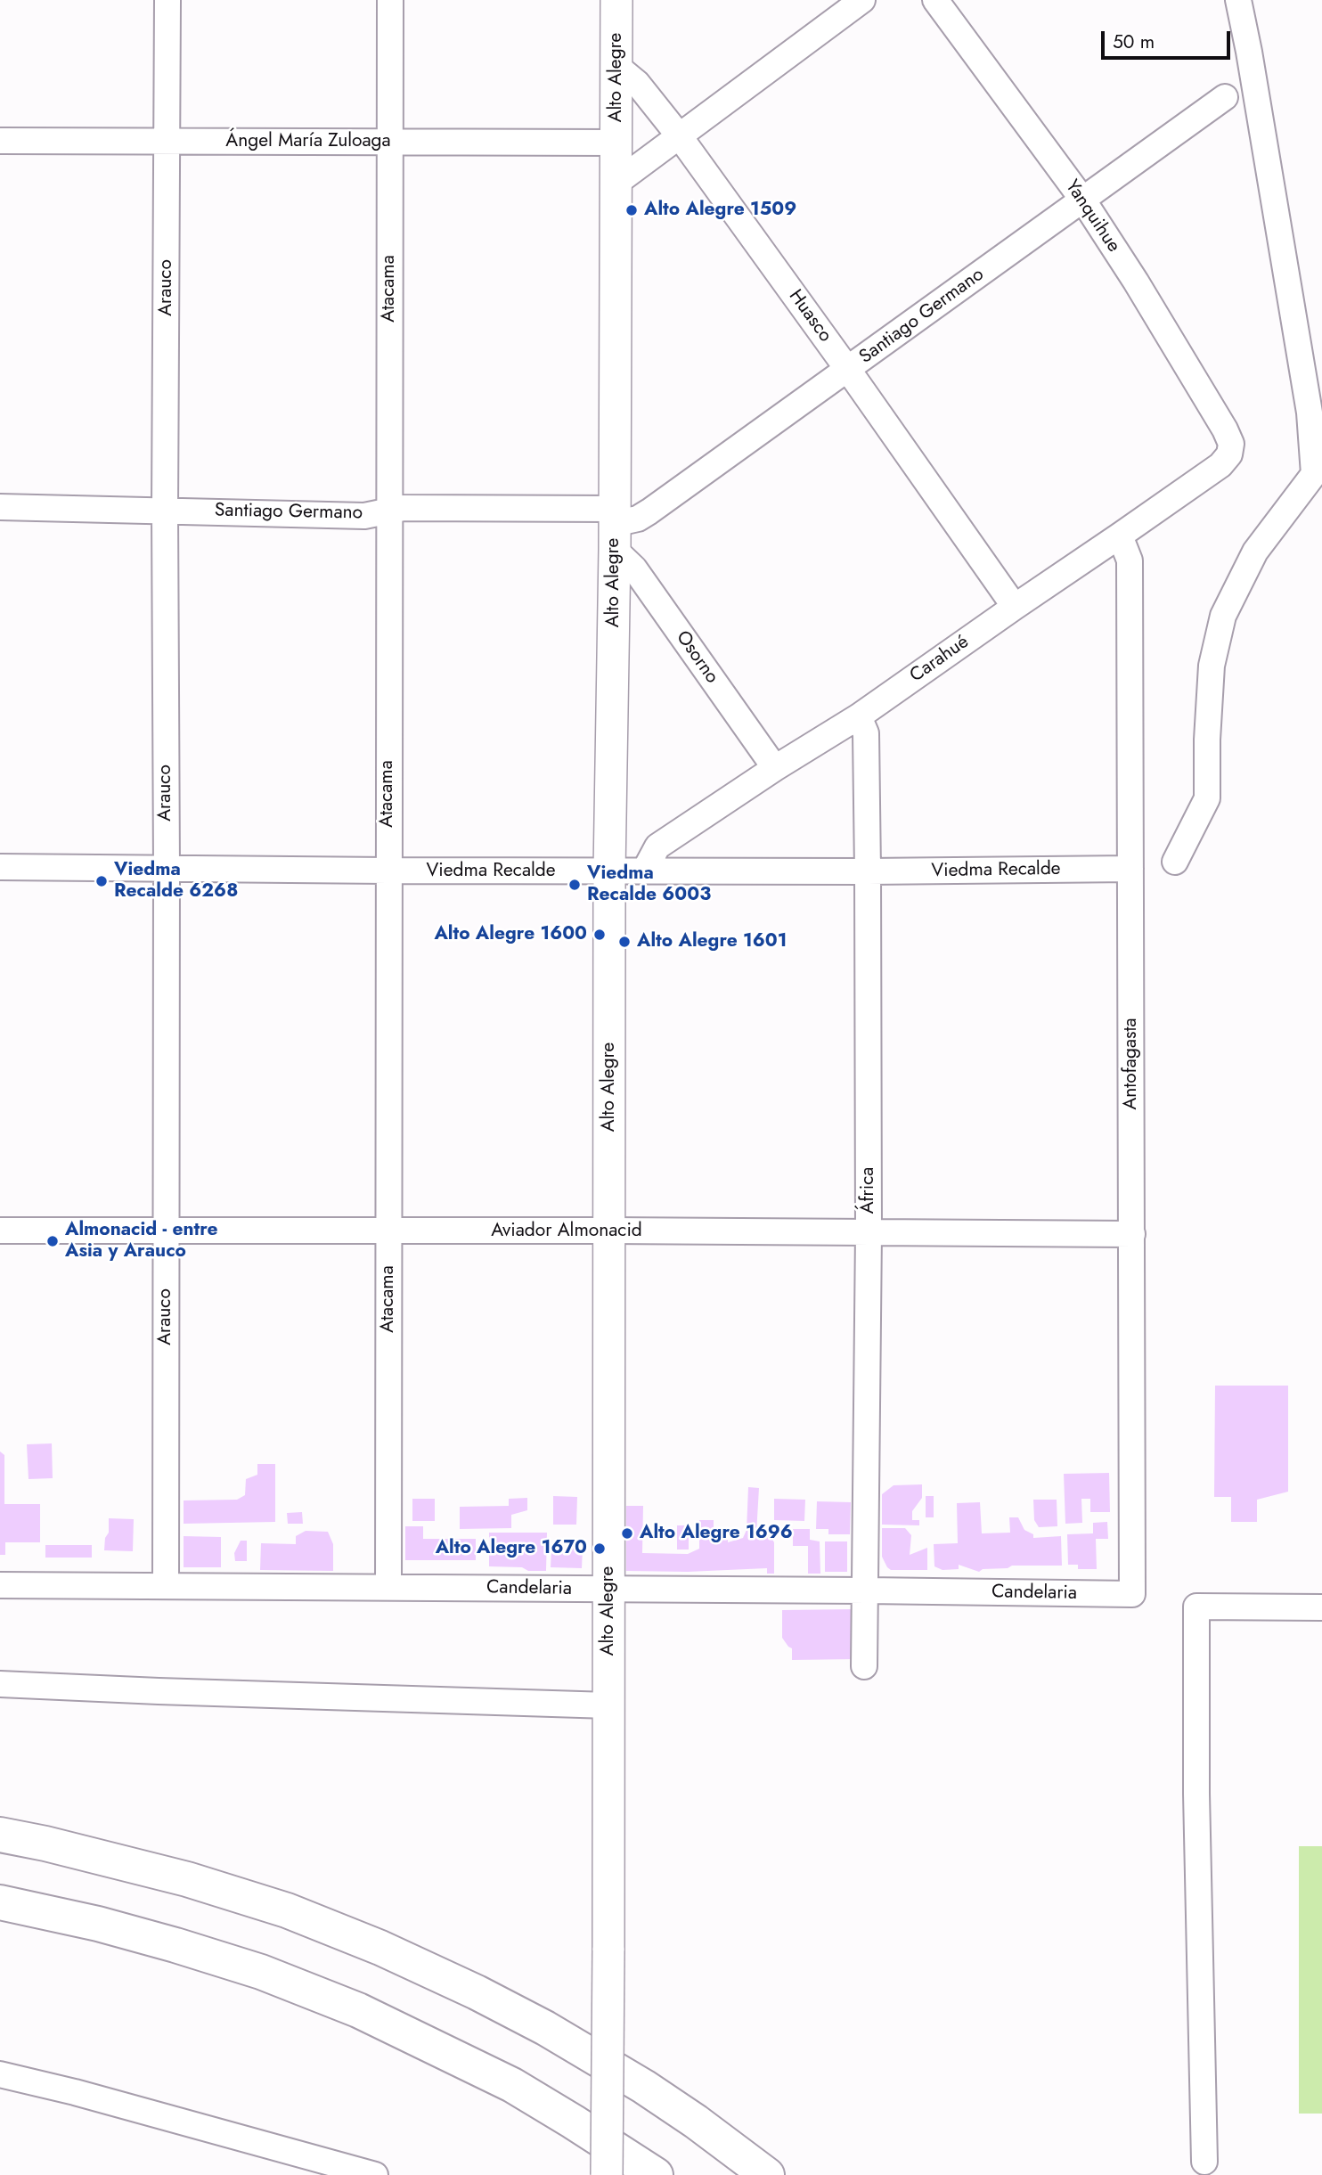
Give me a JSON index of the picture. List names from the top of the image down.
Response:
{
  "streets": {
    "main road": ["Alto Alegre"],
    "street": [
      "Ángel María Zuloaga",
      "Yanquihue",
      "Arauco",
      "Atacama",
      "Huasco",
      "Santiago Germano",
      "Osorno",
      "Carahué",
      "Viedma Recalde",
      "Antofagasta",
      "África",
      "Aviador Almonacid",
      "Candelaria"
    ]
  },
  "crossings": [
    ["Alto Alegre", "Ángel María Zuloaga"],
    ["Alto Alegre", "Huasco"],
    ["Alto Alegre", "Santiago Germano"],
    ["Alto Alegre", "Osorno"],
    ["Alto Alegre", "Viedma Recalde"],
    ["Alto Alegre", "Aviador Almonacid"],
    ["Alto Alegre", "Candelaria"],
    ["Ángel María Zuloaga", "Arauco"],
    ["Ángel María Zuloaga", "Atacama"],
    ["Yanquihue", "Santiago Germano"],
    ["Yanquihue", "Carahué"],
    ["Arauco", "Santiago Germano"],
    ["Arauco", "Viedma Recalde"],
    ["Arauco", "Aviador Almonacid"],
    ["Arauco", "Candelaria"],
    ["Atacama", "Santiago Germano"],
    ["Atacama", "Viedma Recalde"],
    ["Atacama", "Aviador Almonacid"],
    ["Atacama", "Candelaria"],
    ["Huasco", "Santiago Germano"],
    ["Huasco", "Carahué"],
    ["Santiago Germano", "Osorno"],
    ["Osorno", "Carahué"],
    ["Carahué", "Viedma Recalde"],
    ["Carahué", "Antofagasta"],
    ["Carahué", "África"],
    ["Viedma Recalde", "Antofagasta"],
    ["Viedma Recalde", "África"],
    ["Antofagasta", "Aviador Almonacid"],
    ["Antofagasta", "Candelaria"],
    ["África", "Aviador Almonacid"],
    ["África", "Candelaria"]
  ],
  "places": [
    "Alto Alegre 1509",
    "Viedma Recalde 6268",
    "Viedma Recalde 6003",
    "Alto Alegre 1600",
    "Alto Alegre 1601",
    "Almonacid - entre Asia y Arauco",
    "Alto Alegre 1696",
    "Alto Alegre 1670"
  ],
  "scale_bar": "50 m"
}
